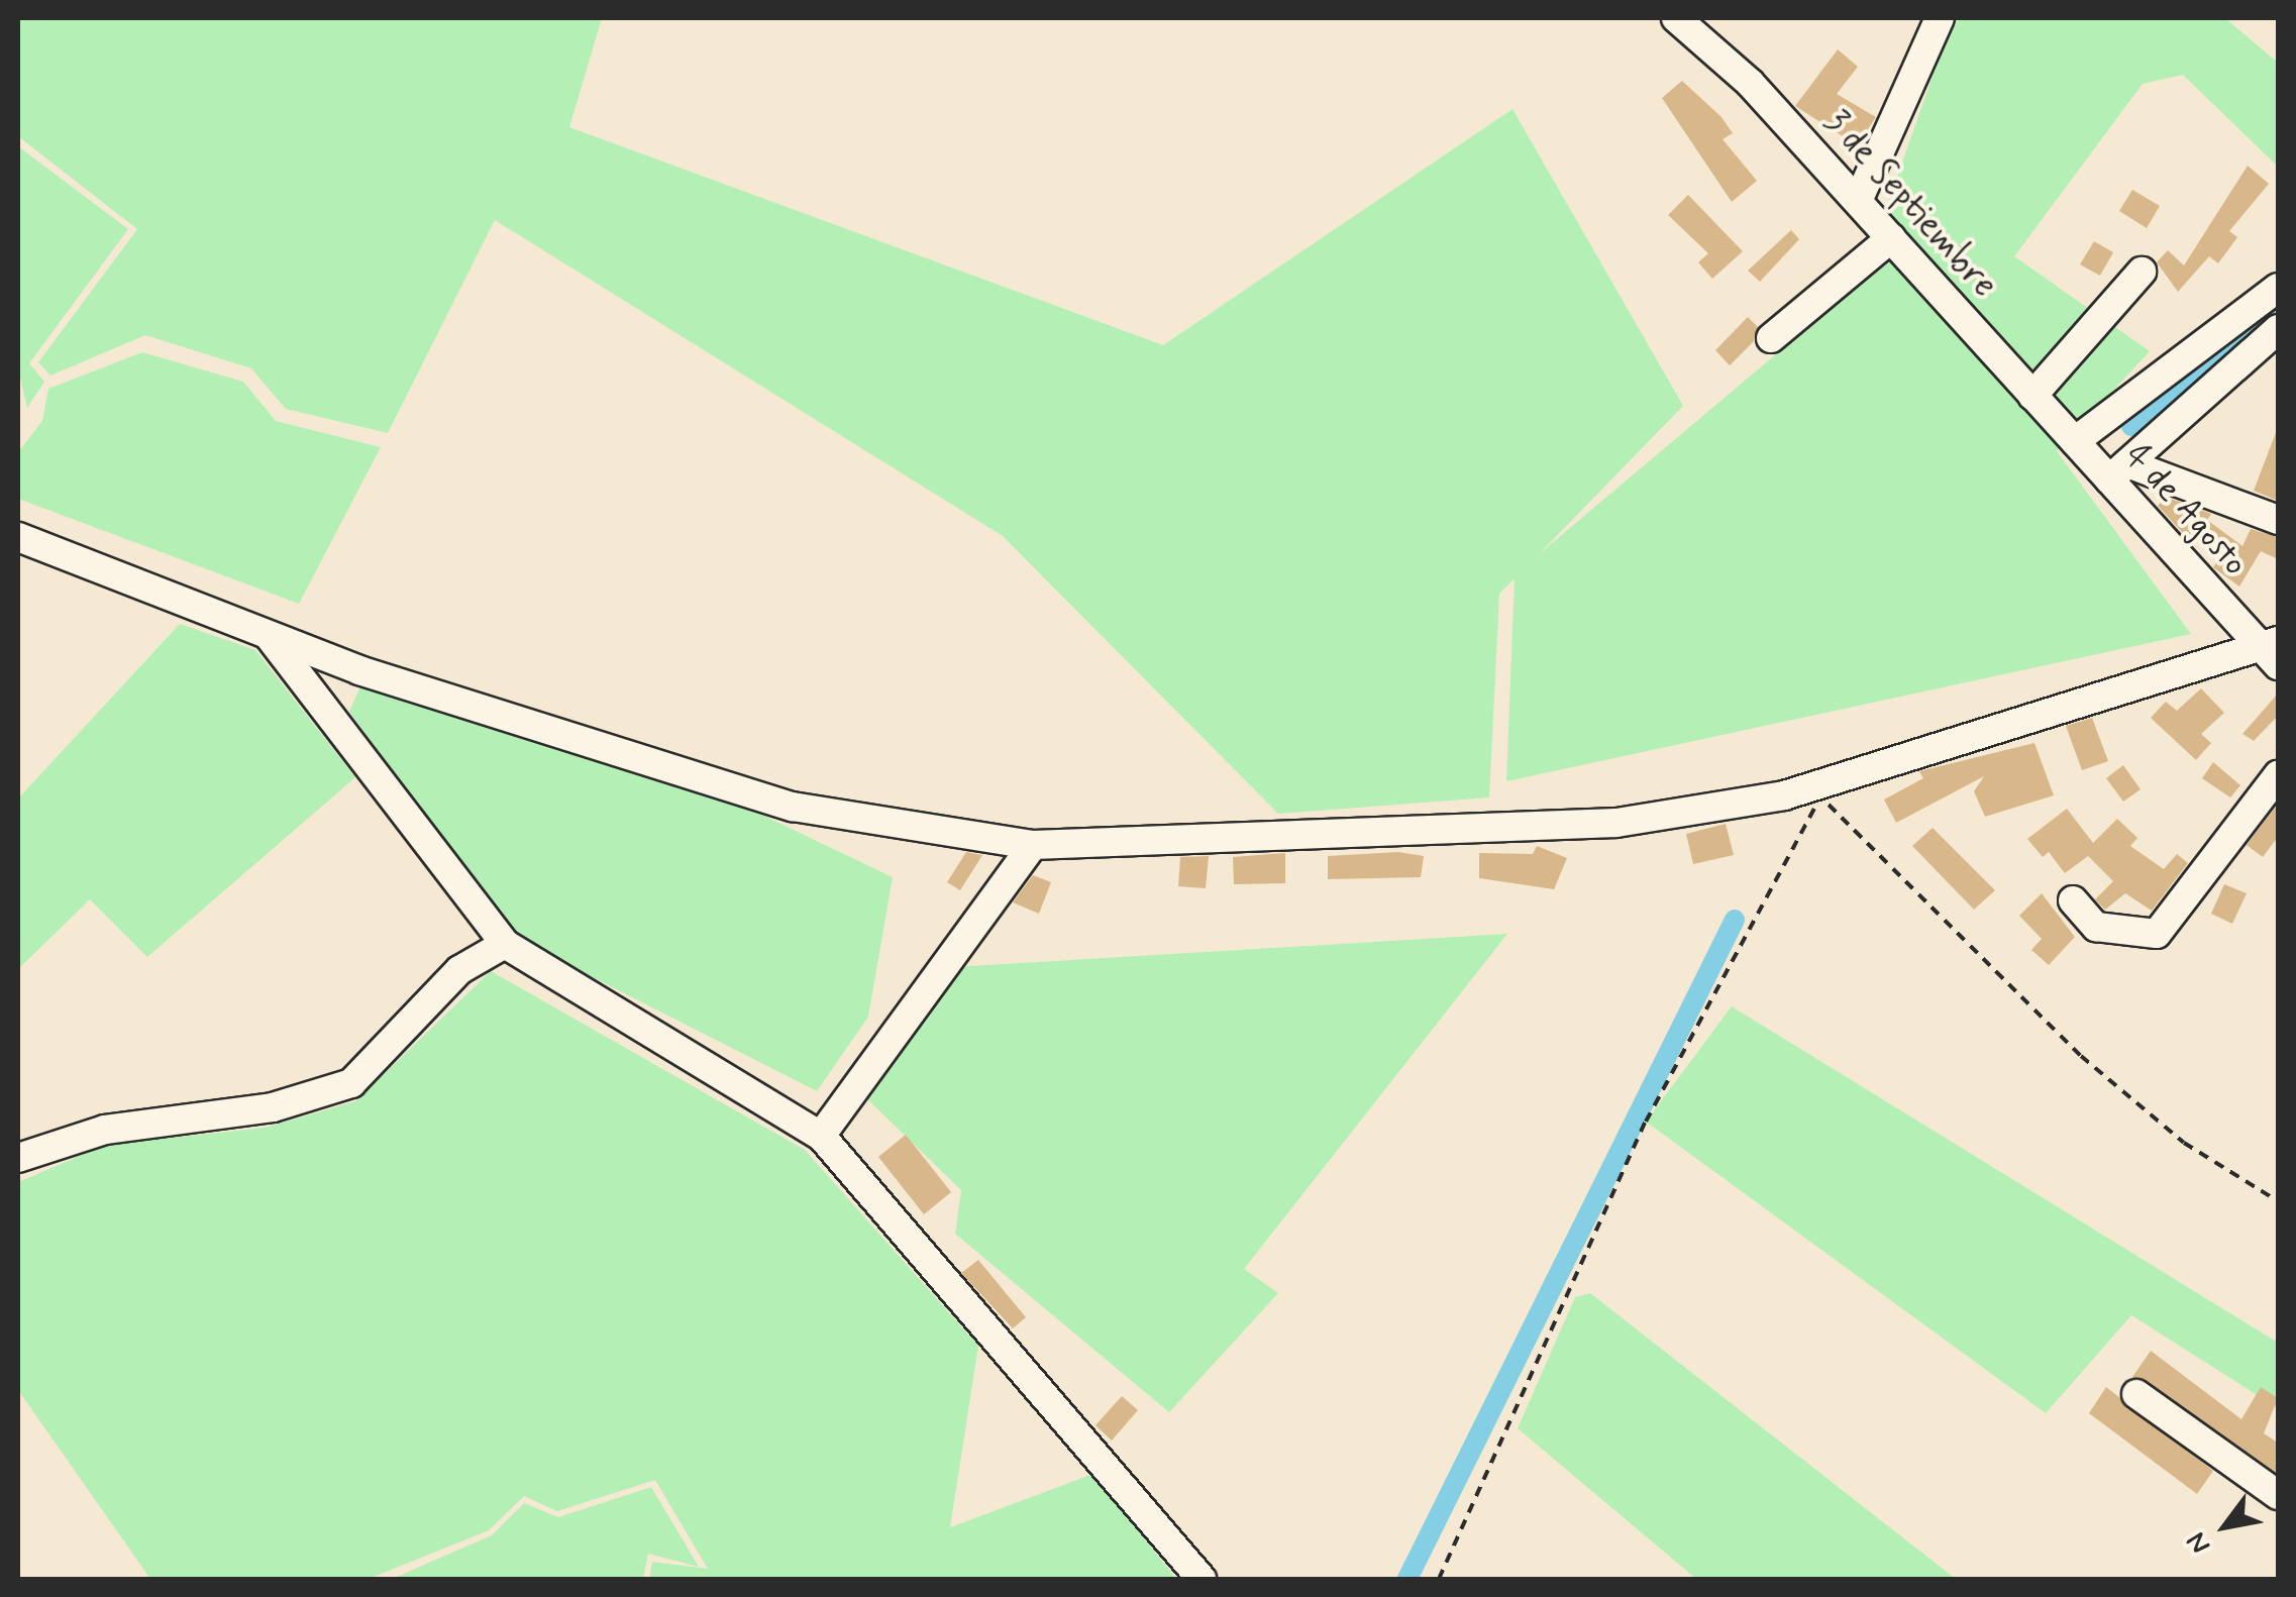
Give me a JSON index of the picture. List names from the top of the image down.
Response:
{
  "streets": {
    "street": ["3 de Septiembre", "4 de Agosto"]
  },
  "crossings": [
    ["3 de Septiembre", "4 de Agosto"]
  ],
  "north": "bottom left"
}
